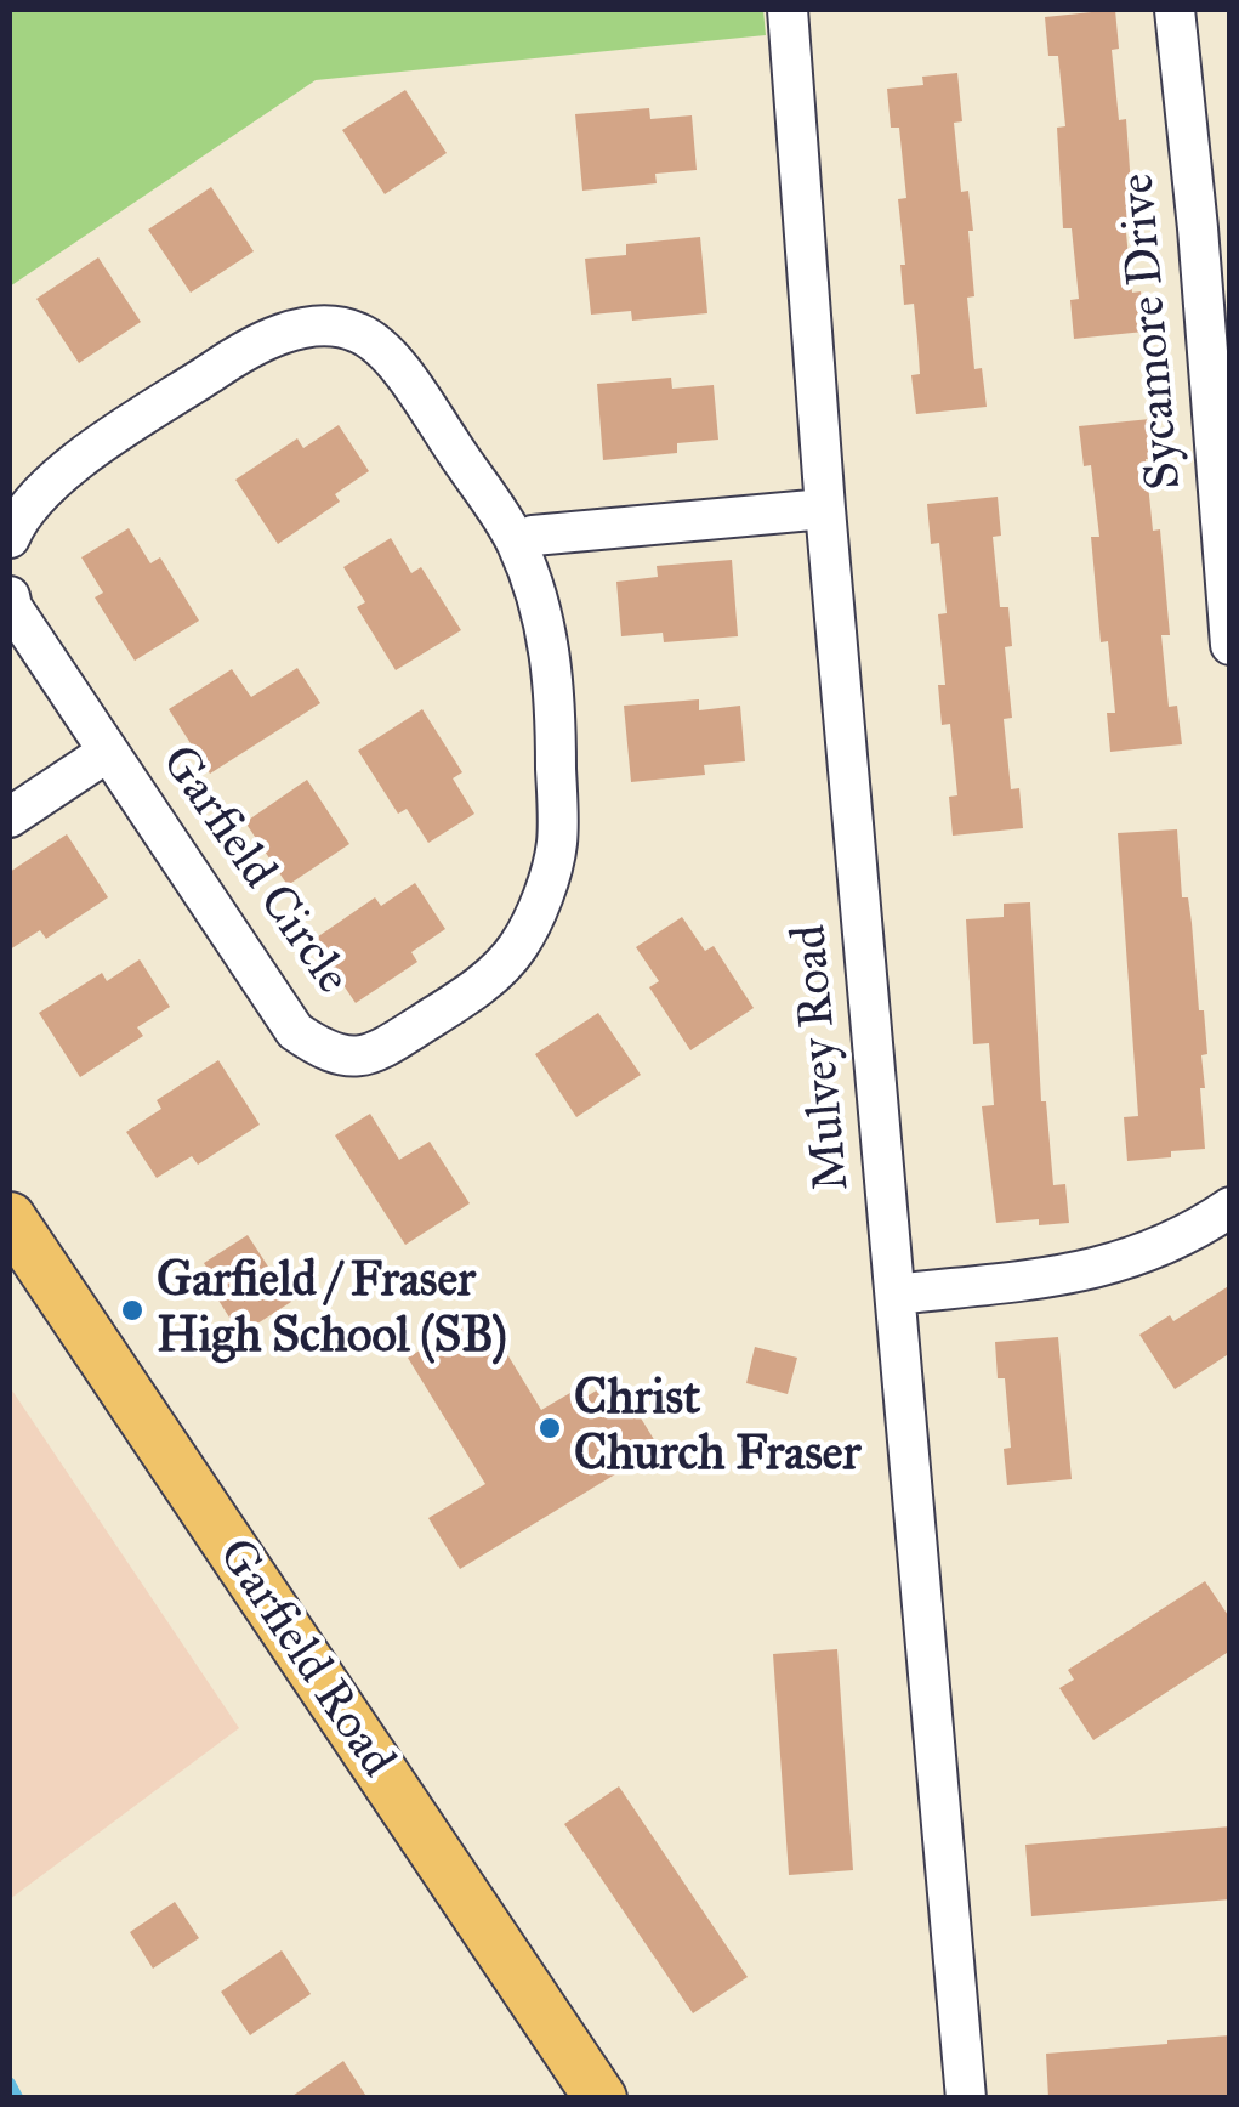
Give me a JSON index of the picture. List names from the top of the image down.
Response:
{
  "streets": {
    "main road": ["Garfield Road"],
    "street": ["Sycamore Drive", "Garfield Circle", "Mulvey Road"]
  },
  "places": ["Garfield / Fraser High School (SB)", "Christ Church Fraser"]
}
